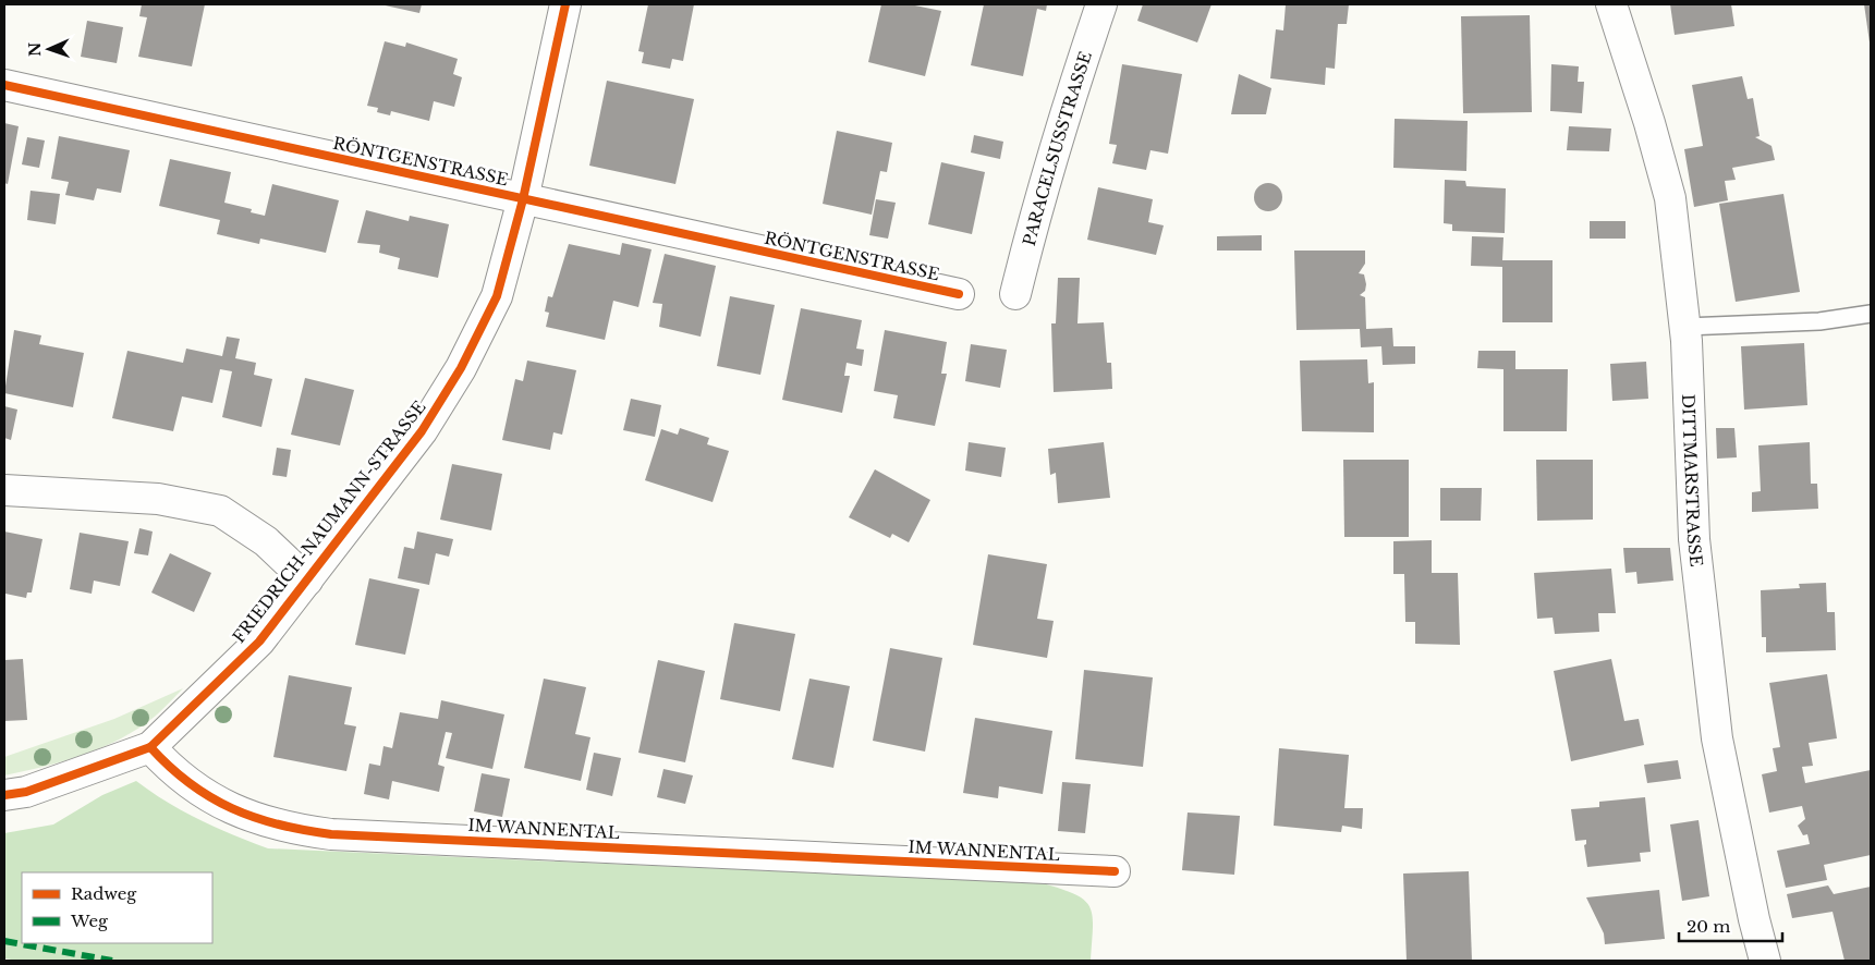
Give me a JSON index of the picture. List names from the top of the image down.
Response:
{
  "streets": {
    "street": [
      "PARACELSUSSTRASSE",
      "RÖNTGENSTRASSE",
      "DITTMARSTRASSE",
      "FRIEDRICH-NAUMANN-STRASSE",
      "IM WANNENTAL"
    ]
  },
  "crossings": [
    ["RÖNTGENSTRASSE", "FRIEDRICH-NAUMANN-STRASSE"],
    ["FRIEDRICH-NAUMANN-STRASSE", "IM WANNENTAL"]
  ],
  "legend": ["Radweg", "Weg"],
  "scale_bar": "20 m",
  "north": "left"
}
